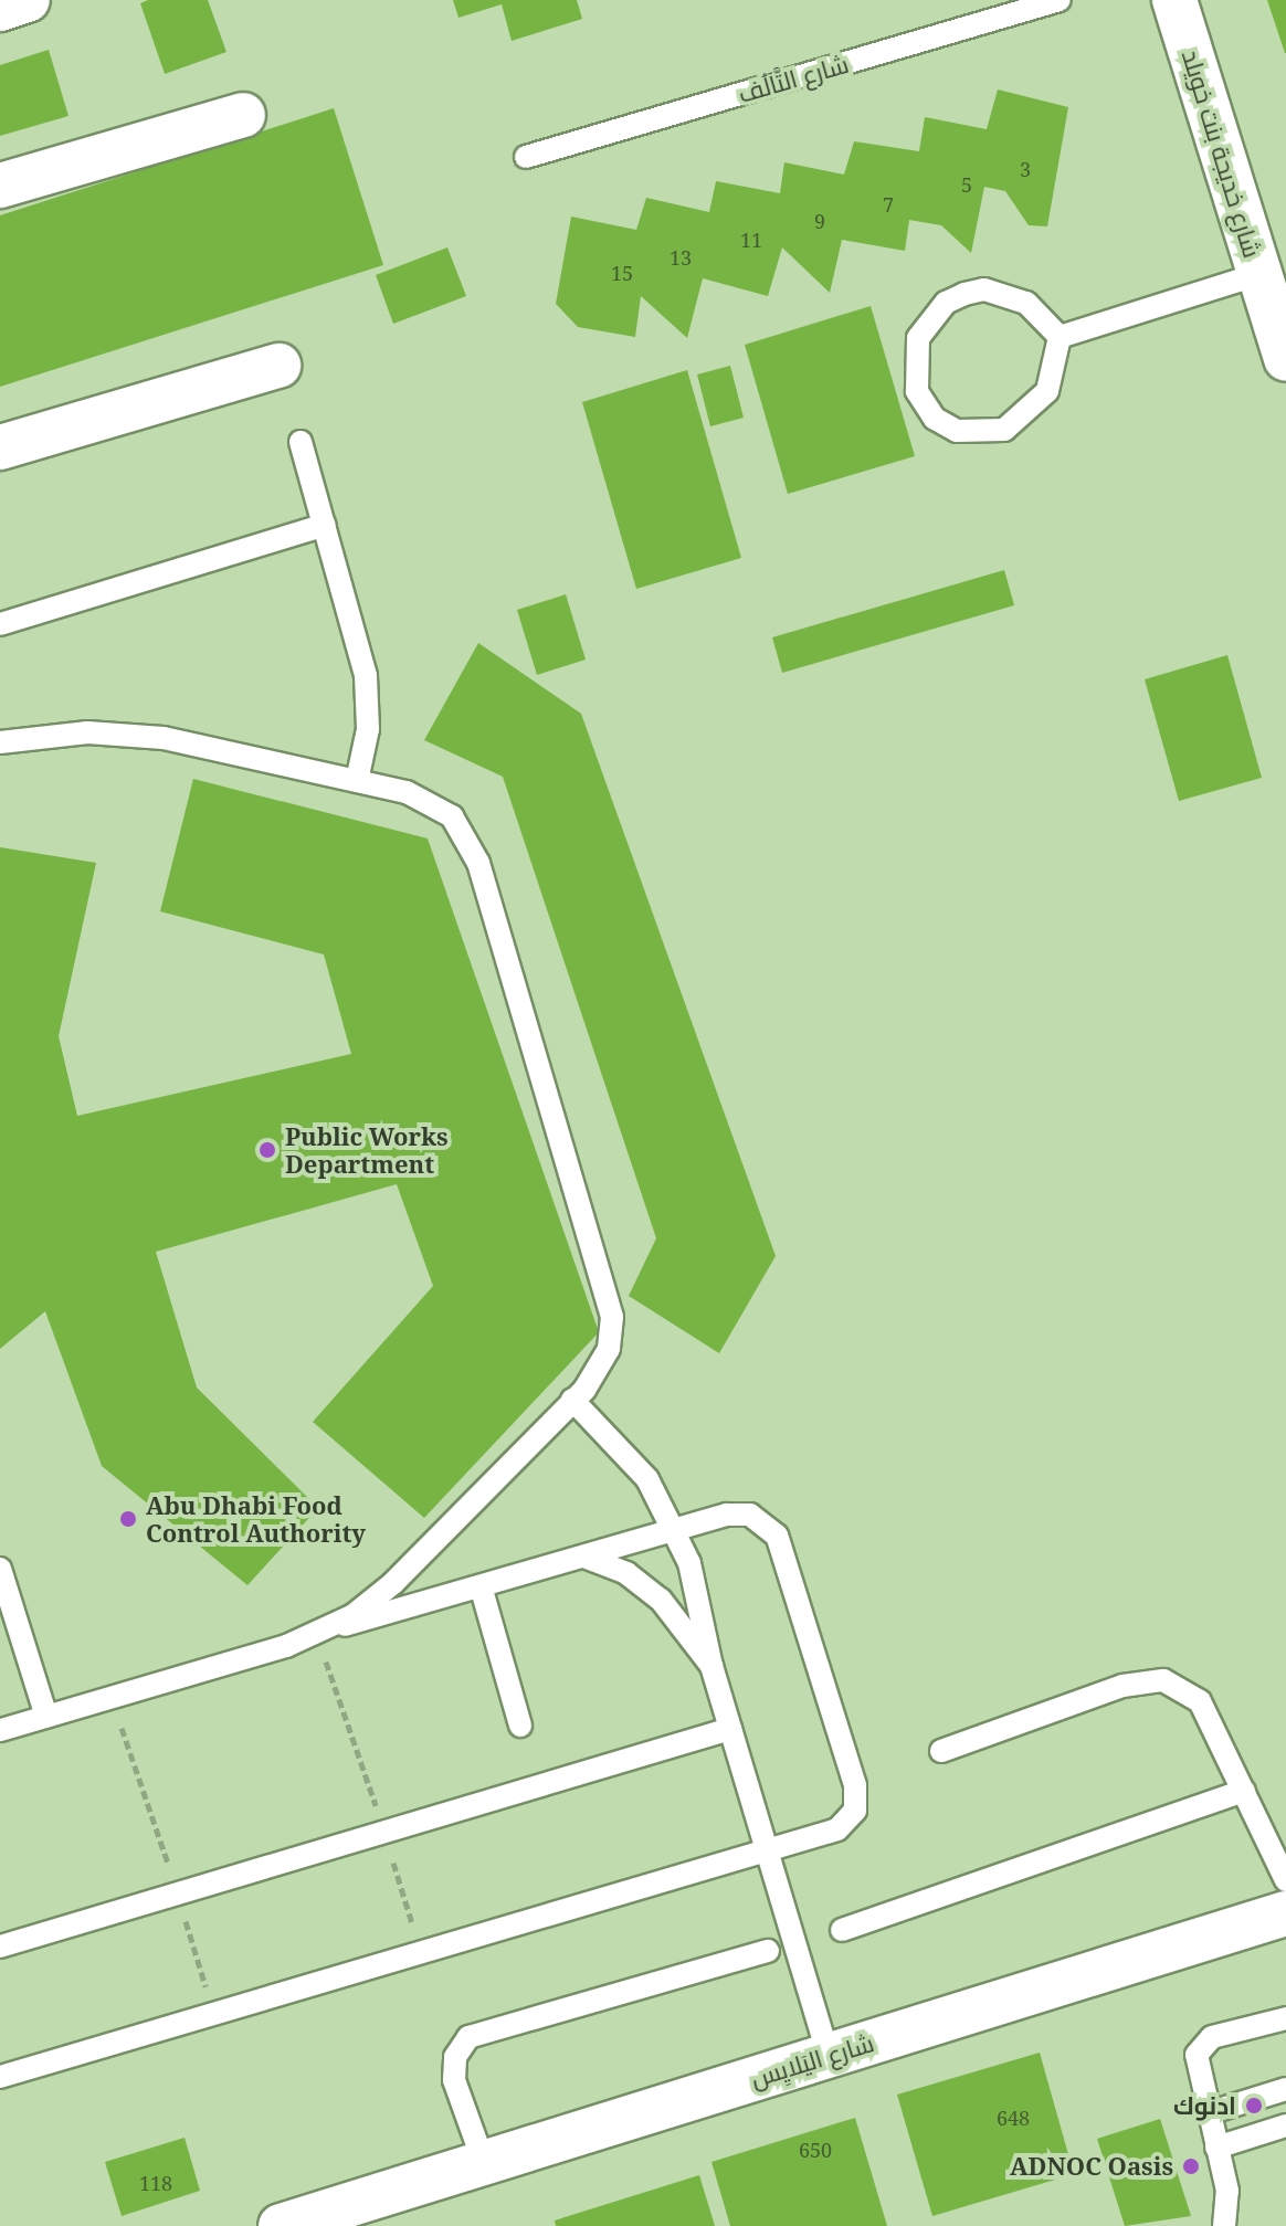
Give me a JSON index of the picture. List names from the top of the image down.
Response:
{
  "streets": {
    "street": ["شارع خديجة بنت خويلد", "شارع اليَلايِس"],
    "lane": ["شارع التَّآلُف"]
  },
  "places": [
    "Public Works Department",
    "Abu Dhabi Food Control Authority",
    "ادنوك",
    "ADNOC Oasis"
  ],
  "house_numbers": [
    "3",
    "5",
    "7",
    "9",
    "11",
    "13",
    "15",
    "648",
    "650",
    "118"
  ]
}
